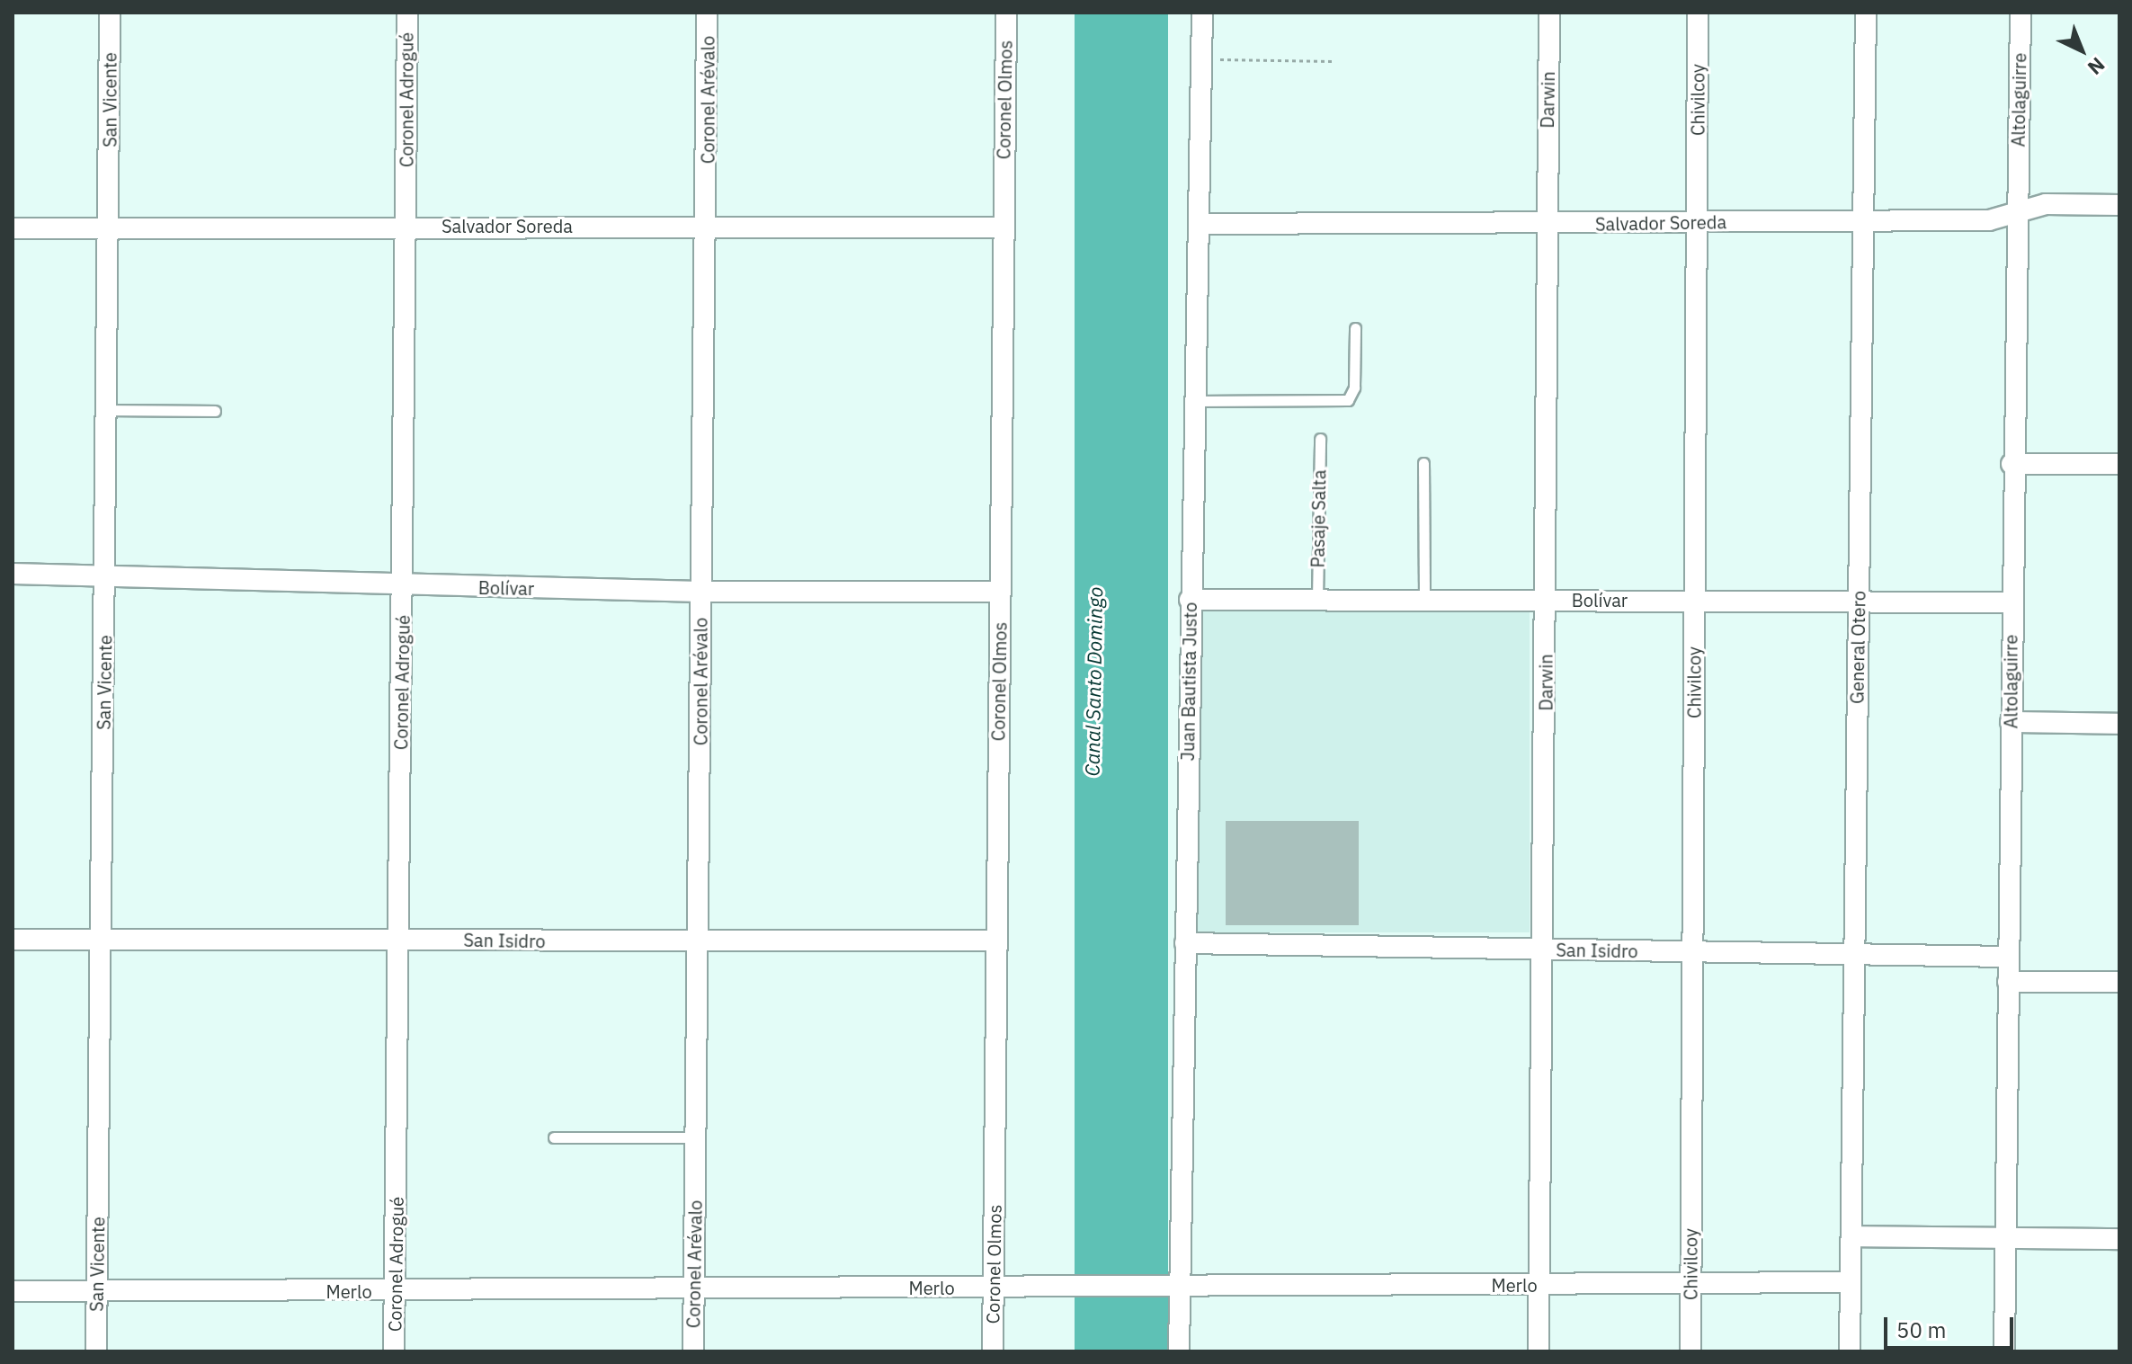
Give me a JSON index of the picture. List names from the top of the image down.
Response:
{
  "streets": {
    "street": [
      "San Vicente",
      "Coronel Adrogué",
      "Coronel Arévalo",
      "Coronel Olmos",
      "Darwin",
      "Chivilcoy",
      "Altolaguirre",
      "Salvador Soreda",
      "Bolívar",
      "General Otero",
      "Juan Bautista Justo",
      "San Isidro",
      "Merlo"
    ],
    "lane": ["Pasaje Salta"]
  },
  "crossings": [
    ["San Vicente", "Salvador Soreda"],
    ["San Vicente", "Bolívar"],
    ["San Vicente", "San Isidro"],
    ["San Vicente", "Merlo"],
    ["Coronel Adrogué", "Salvador Soreda"],
    ["Coronel Adrogué", "Bolívar"],
    ["Coronel Adrogué", "San Isidro"],
    ["Coronel Adrogué", "Merlo"],
    ["Coronel Arévalo", "Salvador Soreda"],
    ["Coronel Arévalo", "Bolívar"],
    ["Coronel Arévalo", "San Isidro"],
    ["Coronel Arévalo", "Merlo"],
    ["Coronel Olmos", "Salvador Soreda"],
    ["Coronel Olmos", "Bolívar"],
    ["Coronel Olmos", "San Isidro"],
    ["Coronel Olmos", "Merlo"],
    ["Darwin", "Salvador Soreda"],
    ["Darwin", "Bolívar"],
    ["Darwin", "San Isidro"],
    ["Darwin", "Merlo"],
    ["Chivilcoy", "Salvador Soreda"],
    ["Chivilcoy", "Bolívar"],
    ["Chivilcoy", "San Isidro"],
    ["Chivilcoy", "Merlo"],
    ["Altolaguirre", "Salvador Soreda"],
    ["Altolaguirre", "Bolívar"],
    ["Altolaguirre", "San Isidro"],
    ["Salvador Soreda", "General Otero"],
    ["Salvador Soreda", "Juan Bautista Justo"],
    ["Pasaje Salta", "Bolívar"],
    ["Bolívar", "General Otero"],
    ["Bolívar", "Juan Bautista Justo"],
    ["General Otero", "San Isidro"],
    ["General Otero", "Merlo"],
    ["Juan Bautista Justo", "San Isidro"],
    ["Juan Bautista Justo", "Merlo"]
  ],
  "water": ["Canal Santo Domingo"],
  "scale_bar": "50 m",
  "north": "bottom right"
}
